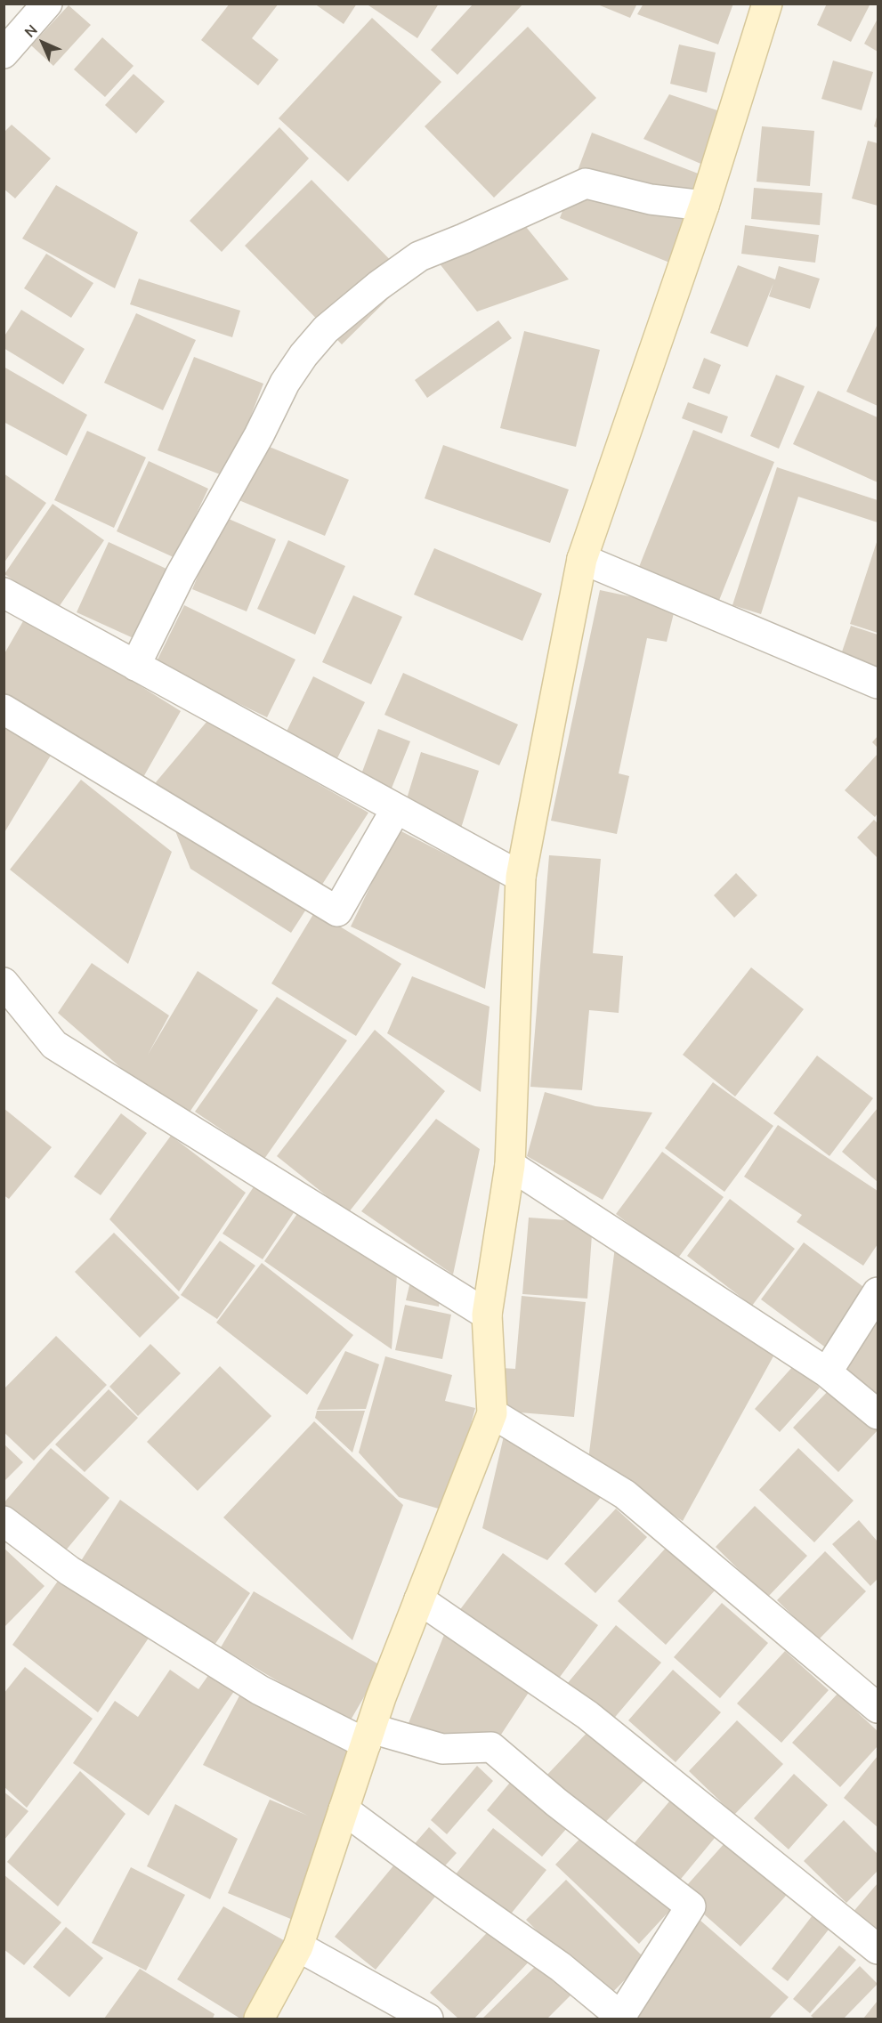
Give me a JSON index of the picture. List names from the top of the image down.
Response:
{
  "north": "top left"
}
